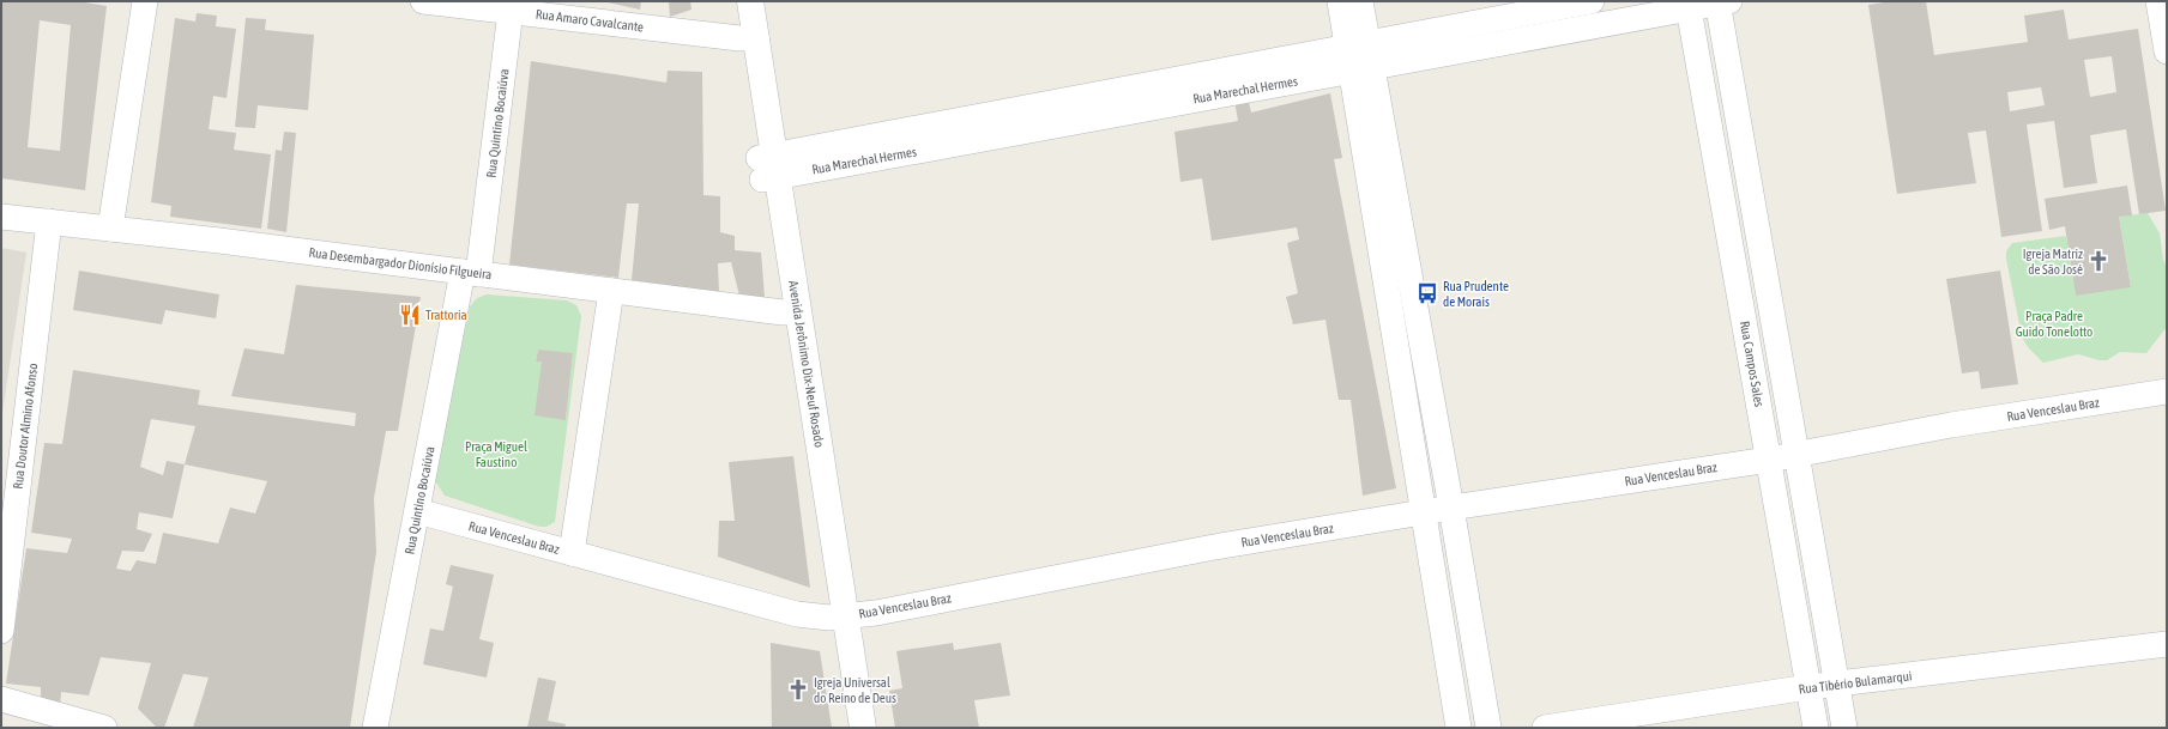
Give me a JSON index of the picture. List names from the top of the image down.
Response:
{
  "streets": {
    "main road": ["Avenida Jerônimo Dix-Neuf Rosado"],
    "street": [
      "Rua Amaro Cavalcante",
      "Rua Marechal Hermes",
      "Rua Quintino Bocaiúva",
      "Rua Desembargador Dionísio Filgueira",
      "Rua Campos Sales",
      "Rua Venceslau Braz",
      "Rua Doutor Almino Afonso",
      "Rua Tibério Bulamarqui"
    ]
  },
  "crossings": [
    ["Rua Amaro Cavalcante", "Rua Quintino Bocaiúva"],
    ["Rua Amaro Cavalcante", "Avenida Jerônimo Dix-Neuf Rosado"],
    ["Rua Marechal Hermes", "Avenida Jerônimo Dix-Neuf Rosado"],
    ["Rua Marechal Hermes", "Rua Campos Sales"],
    ["Rua Quintino Bocaiúva", "Rua Desembargador Dionísio Filgueira"],
    ["Rua Quintino Bocaiúva", "Rua Venceslau Braz"],
    ["Rua Desembargador Dionísio Filgueira", "Avenida Jerônimo Dix-Neuf Rosado"],
    ["Rua Desembargador Dionísio Filgueira", "Rua Doutor Almino Afonso"],
    ["Avenida Jerônimo Dix-Neuf Rosado", "Rua Venceslau Braz"],
    ["Rua Campos Sales", "Rua Venceslau Braz"],
    ["Rua Campos Sales", "Rua Tibério Bulamarqui"]
  ],
  "parks": ["Praça Padre Guido Tonelotto", "Praça Miguel Faustino"],
  "places": {
    "church": ["Igreja Matriz de São José", "Igreja Universal do Reino de Deus"],
    "bus stop": ["Rua Prudente de Morais"],
    "restaurant": ["Trattoria"]
  }
}
